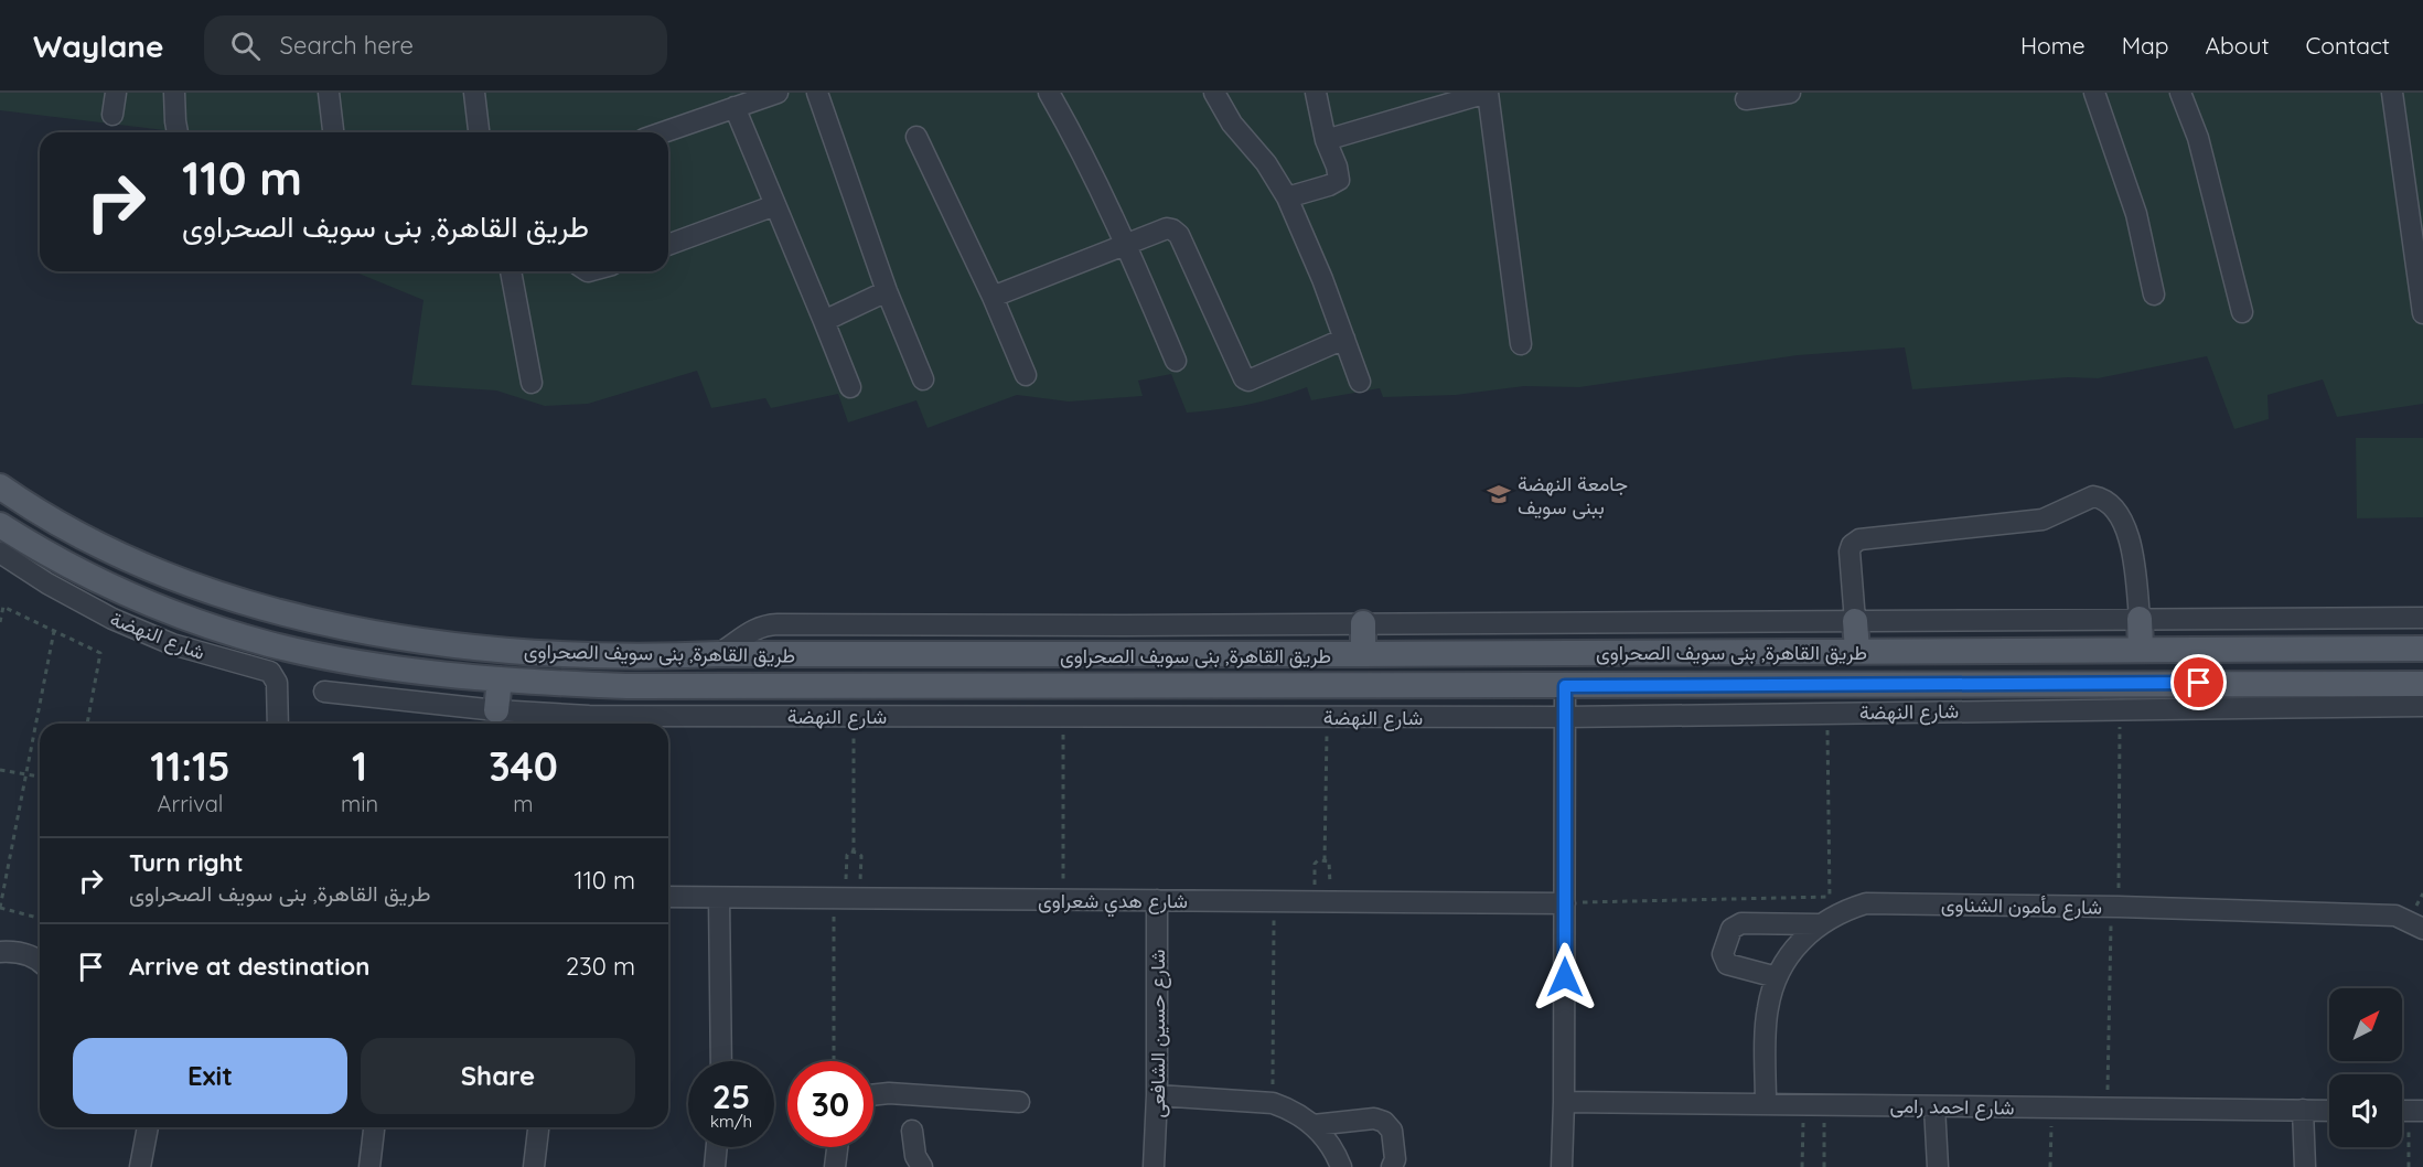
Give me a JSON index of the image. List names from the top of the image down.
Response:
{
  "streets": {
    "main road": ["طريق القاهرة, بنى سويف الصحراوى"],
    "street": [
      "شارع النهضة",
      "شارع هدي شعراوى",
      "شارع مأمون الشناوى",
      "شارع حسين الشافعى",
      "شارع احمد رامى"
    ]
  },
  "crossings": [
    ["شارع هدي شعراوى", "شارع حسين الشافعى"],
    ["شارع مأمون الشناوى", "شارع احمد رامى"]
  ],
  "places": {
    "school or university": ["جامعة النهضة ببنى سويف"]
  },
  "north": "top right",
  "page": {
    "header": "Waylane",
    "search": "Search here",
    "nav": [
      "Home",
      "Map",
      "About",
      "Contact"
    ],
    "turn": ["110 m", "طريق القاهرة, بنى سويف الصحراوى"],
    "eta": [
      "11:15",
      "Arrival",
      "1",
      "min",
      "340",
      "m"
    ],
    "list": [
      {
        "name": "Turn right",
        "note": "طريق القاهرة, بنى سويف الصحراوى",
        "value": "110 m"
      },
      {
        "name": "Arrive at destination",
        "value": "230 m"
      }
    ],
    "buttons": ["Exit", "Share"],
    "speed": "25 km/h",
    "limit": "30"
  }
}
